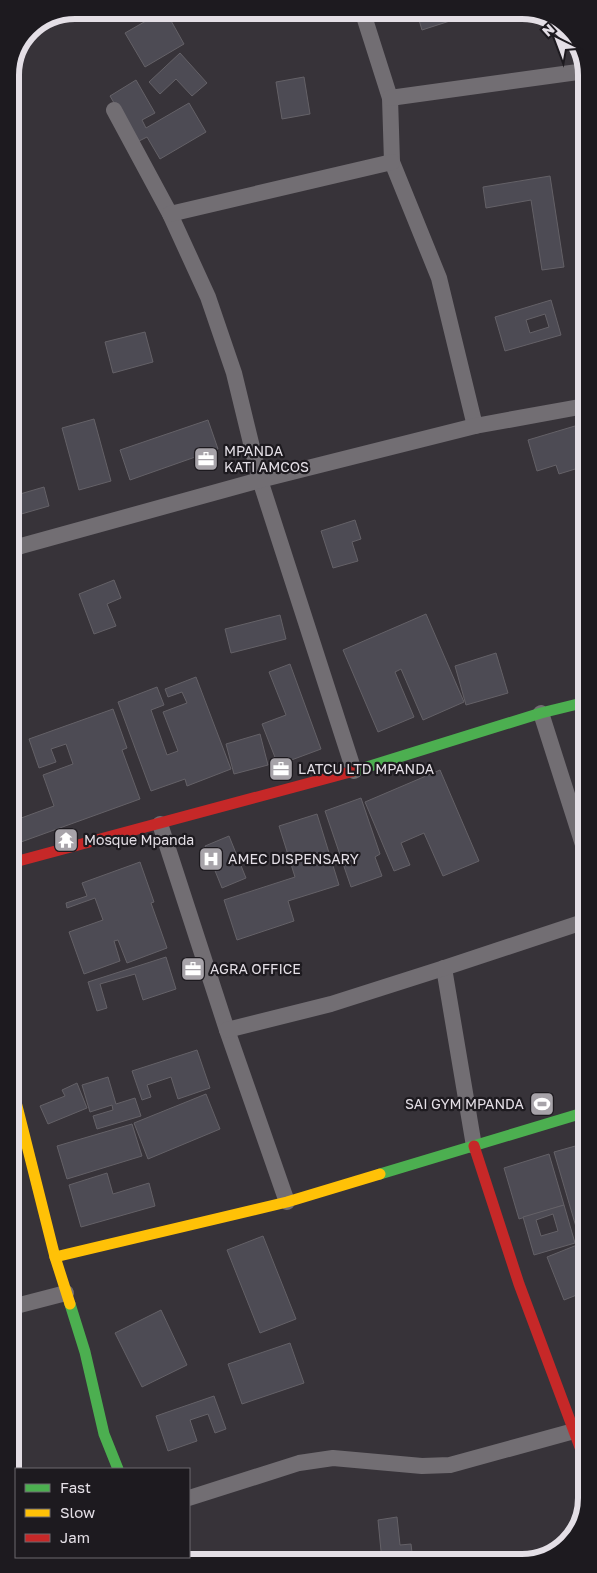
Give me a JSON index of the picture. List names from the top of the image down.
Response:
{
  "places": {
    "office": ["MPANDA KATI AMCOS", "LATCU LTD MPANDA", "AGRA OFFICE"],
    "temple": ["Mosque Mpanda"],
    "hospital": ["AMEC DISPENSARY"],
    "sports": ["SAI GYM MPANDA"]
  },
  "legend": ["Fast", "Slow", "Jam"],
  "north": "top left"
}
